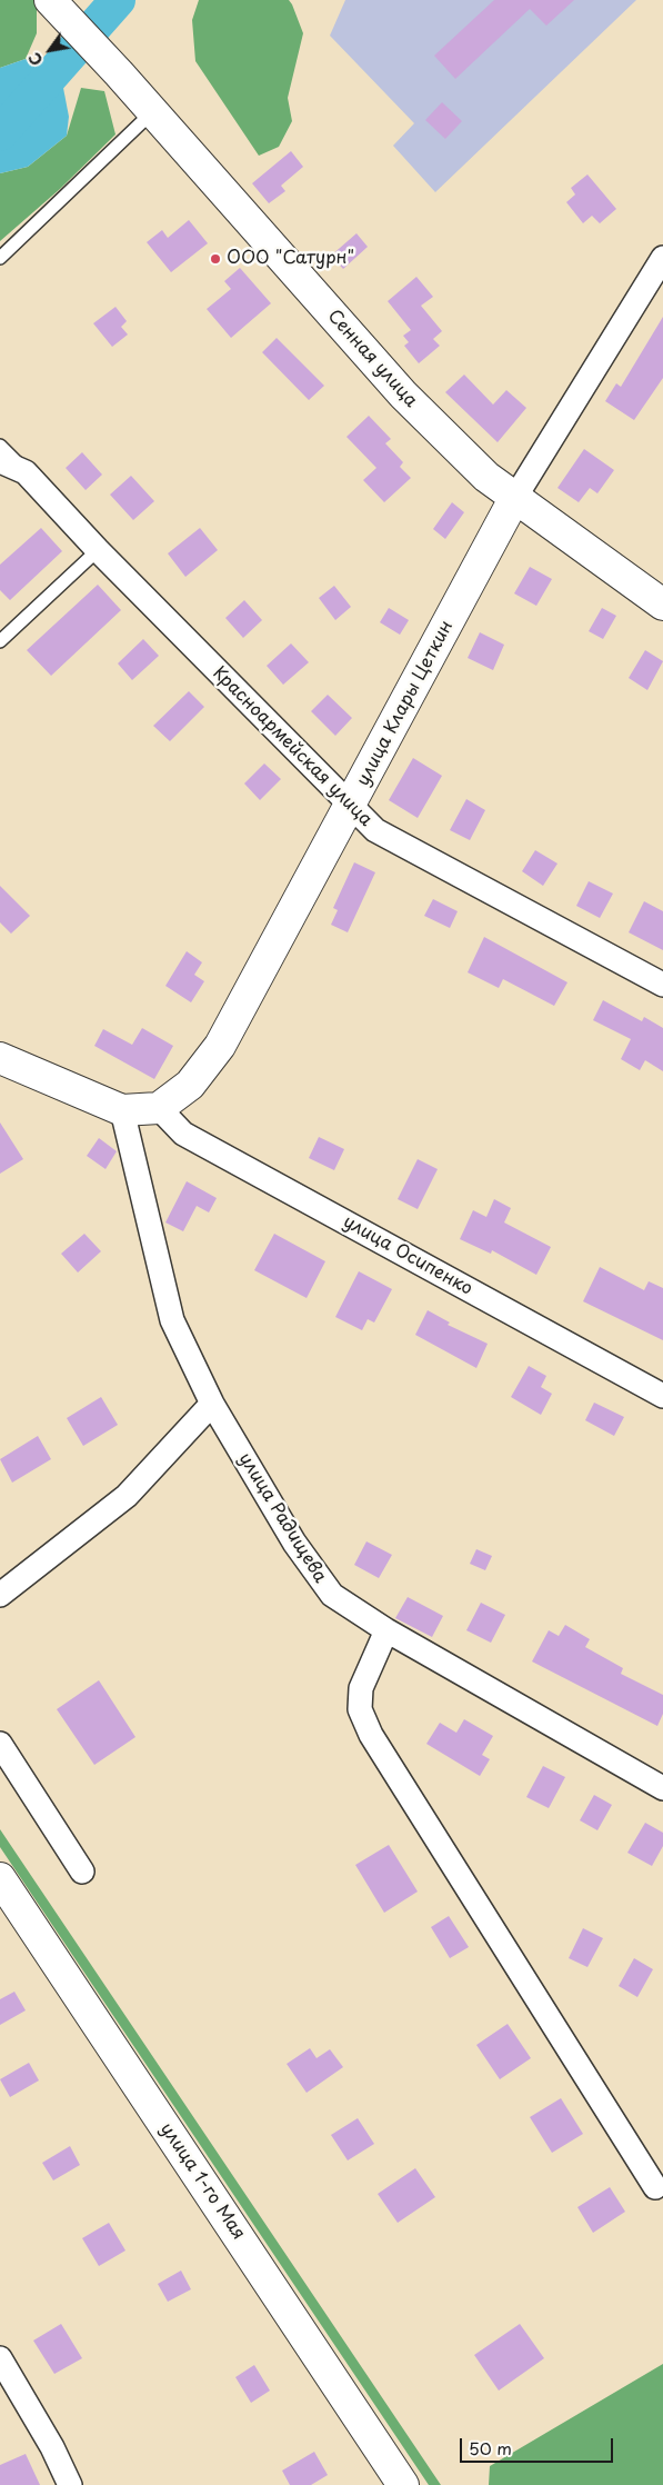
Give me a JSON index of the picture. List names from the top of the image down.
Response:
{
  "streets": {
    "street": [
      "Сенная улица",
      "улица Клары Цеткин",
      "Красноармейская улица",
      "улица Осипенко",
      "улица Радищева",
      "улица 1-го Мая"
    ]
  },
  "crossings": [
    ["Сенная улица", "улица Клары Цеткин"],
    ["улица Клары Цеткин", "Красноармейская улица"],
    ["улица Клары Цеткин", "улица Осипенко"]
  ],
  "places": ["ООО \"Сатурн\""],
  "scale_bar": "50 m",
  "north": "bottom left"
}
